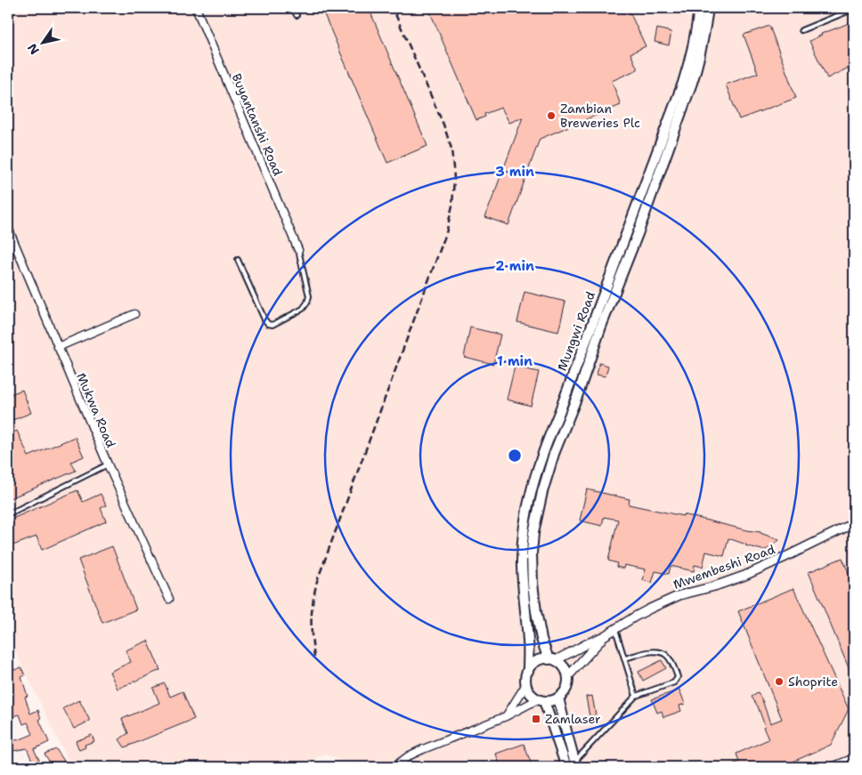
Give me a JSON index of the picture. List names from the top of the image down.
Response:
{
  "streets": {
    "main road": ["Mungwi Road"],
    "street": ["Buyantanshi Road", "Mukwa Road", "Mwembeshi Road"]
  },
  "places": {
    "other": ["Zambian Breweries Plc", "Shoprite"],
    "transit": ["Zamlaser"]
  },
  "north": "bottom left",
  "rings": ["3 min", "2 min", "1 min"]
}
